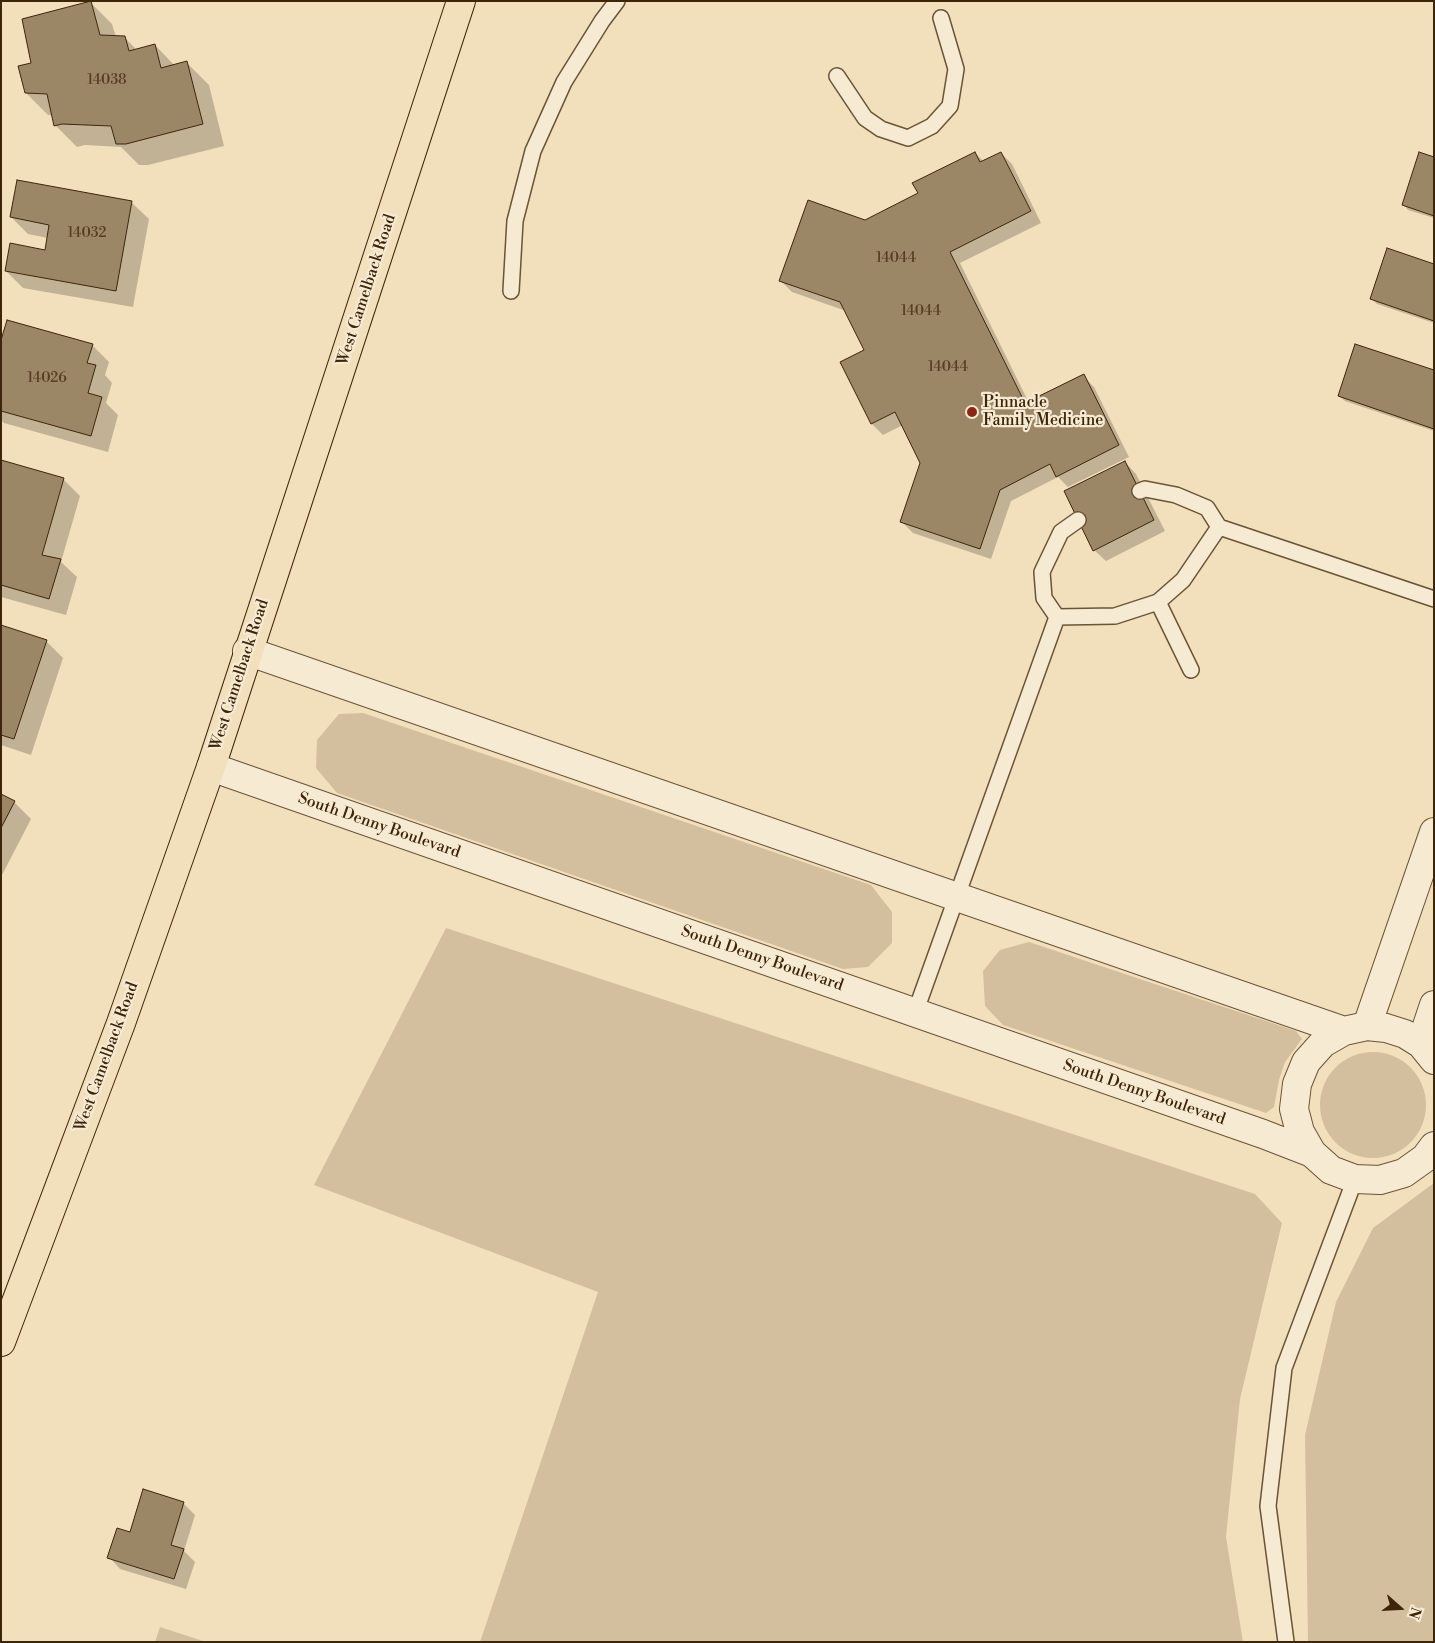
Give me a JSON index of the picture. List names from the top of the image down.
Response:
{
  "streets": {
    "main road": ["West Camelback Road"],
    "street": ["South Denny Boulevard"]
  },
  "crossings": [
    ["West Camelback Road", "South Denny Boulevard"]
  ],
  "places": ["Pinnacle Family Medicine"],
  "house_numbers": [
    "14038",
    "14032",
    "14044",
    "14044",
    "14044",
    "14026"
  ],
  "north": "right"
}
